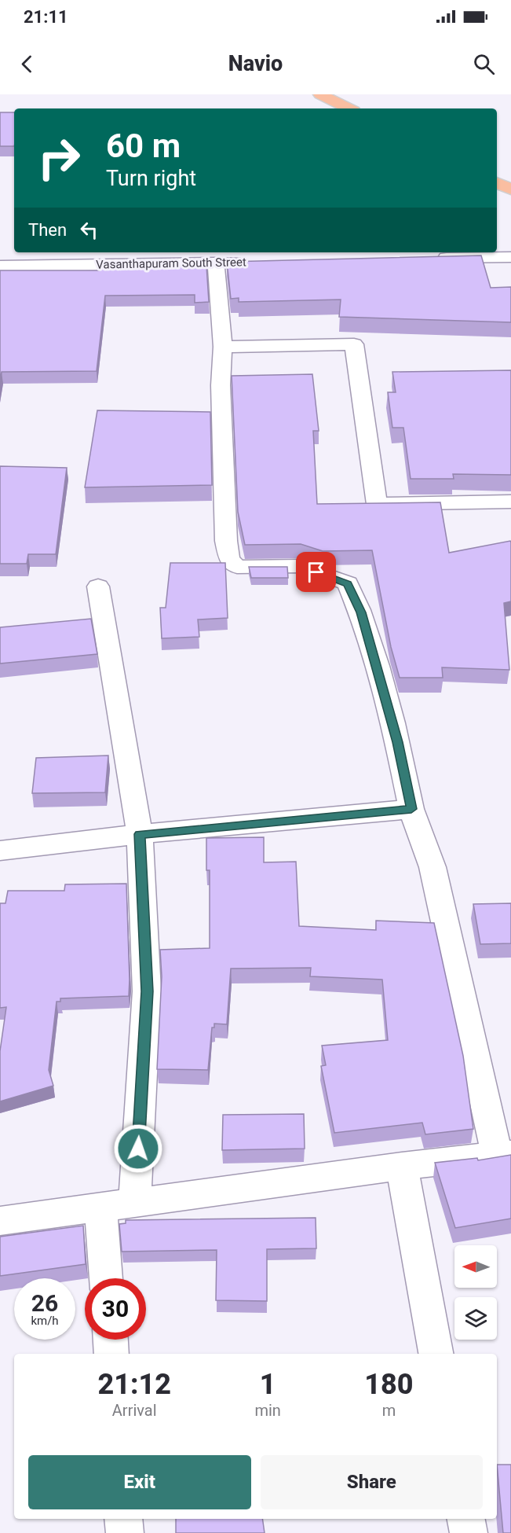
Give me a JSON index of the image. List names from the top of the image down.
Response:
{
  "streets": {
    "street": ["Vasanthapuram South Street"]
  },
  "north": "left",
  "page": {
    "status": "21:11",
    "header": "Navio",
    "turn": ["60 m", "Turn right"],
    "then": "Then",
    "speed": "26 km/h",
    "limit": "30",
    "eta": [
      "21:12",
      "Arrival",
      "1",
      "min",
      "180",
      "m"
    ],
    "buttons": ["Exit", "Share"]
  }
}
